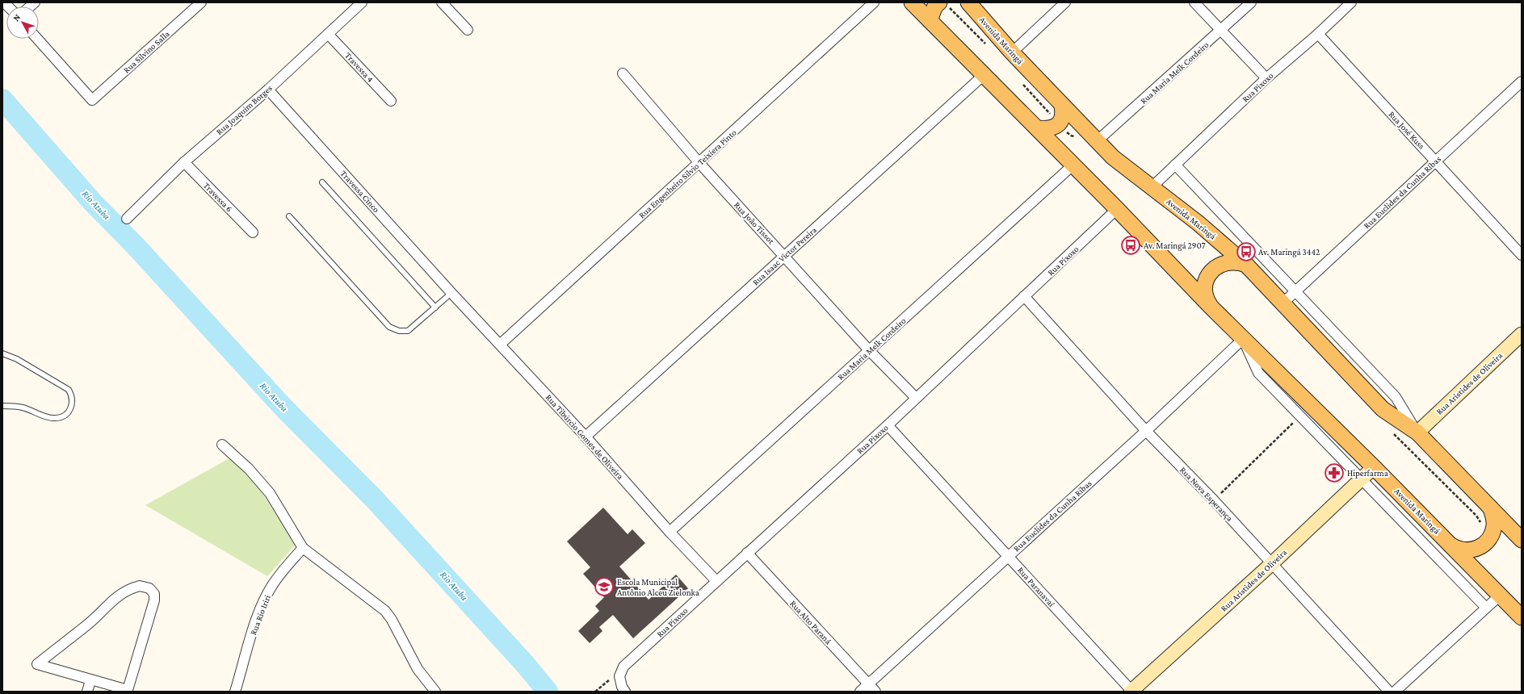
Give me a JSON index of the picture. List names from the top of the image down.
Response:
{
  "streets": {
    "main road": ["Avenida Maringá", "Rua Aristides de Oliveira"],
    "street": [
      "Rua Silvino Salla",
      "Travessa 4",
      "Rua Maria Melk Cordeiro",
      "Rua Pixoxo",
      "Rua Joaquim Borges",
      "Rua José Kuss",
      "Rua Engenheiro Silvio Teixiera Pinto",
      "Travessa Cinco",
      "Rua Euclides da Cunha Ribas",
      "Travessa 6",
      "Rua João Tissot",
      "Rua Isaac Victor Pereira",
      "Rua Tibúrcio Gomes de Oliveira",
      "Rua Nova Esperança",
      "Rua Paranavaí",
      "Rua Rio Iriri",
      "Rua Alto Paraná"
    ]
  },
  "crossings": [
    ["Avenida Maringá", "Rua Maria Melk Cordeiro"],
    ["Avenida Maringá", "Rua Pixoxo"],
    ["Avenida Maringá", "Rua Euclides da Cunha Ribas"],
    ["Avenida Maringá", "Rua Isaac Victor Pereira"],
    ["Avenida Maringá", "Rua Aristides de Oliveira"],
    ["Travessa 4", "Rua Joaquim Borges"],
    ["Rua Maria Melk Cordeiro", "Rua João Tissot"],
    ["Rua Maria Melk Cordeiro", "Rua Tibúrcio Gomes de Oliveira"],
    ["Rua Pixoxo", "Rua José Kuss"],
    ["Rua Pixoxo", "Rua João Tissot"],
    ["Rua Pixoxo", "Rua Tibúrcio Gomes de Oliveira"],
    ["Rua Pixoxo", "Rua Nova Esperança"],
    ["Rua Pixoxo", "Rua Paranavaí"],
    ["Rua Pixoxo", "Rua Alto Paraná"],
    ["Rua Joaquim Borges", "Travessa Cinco"],
    ["Rua Joaquim Borges", "Travessa 6"],
    ["Rua José Kuss", "Rua Euclides da Cunha Ribas"],
    ["Rua Engenheiro Silvio Teixiera Pinto", "Rua João Tissot"],
    ["Rua Engenheiro Silvio Teixiera Pinto", "Rua Tibúrcio Gomes de Oliveira"],
    ["Travessa Cinco", "Rua Tibúrcio Gomes de Oliveira"],
    ["Rua Euclides da Cunha Ribas", "Rua Nova Esperança"],
    ["Rua Euclides da Cunha Ribas", "Rua Paranavaí"],
    ["Rua Euclides da Cunha Ribas", "Rua Alto Paraná"],
    ["Rua João Tissot", "Rua Isaac Victor Pereira"],
    ["Rua Isaac Victor Pereira", "Rua Tibúrcio Gomes de Oliveira"],
    ["Rua Aristides de Oliveira", "Rua Nova Esperança"],
    ["Rua Aristides de Oliveira", "Rua Paranavaí"]
  ],
  "water": ["Rio Atuba"],
  "places": {
    "bus stop": ["Av. Maringá 2907", "Av. Maringá 3442"],
    "pharmacy": ["Hiperfarma"],
    "school or university": ["Escola Municipal Antônio Alceu Zielonka"]
  },
  "north": "top left"
}
